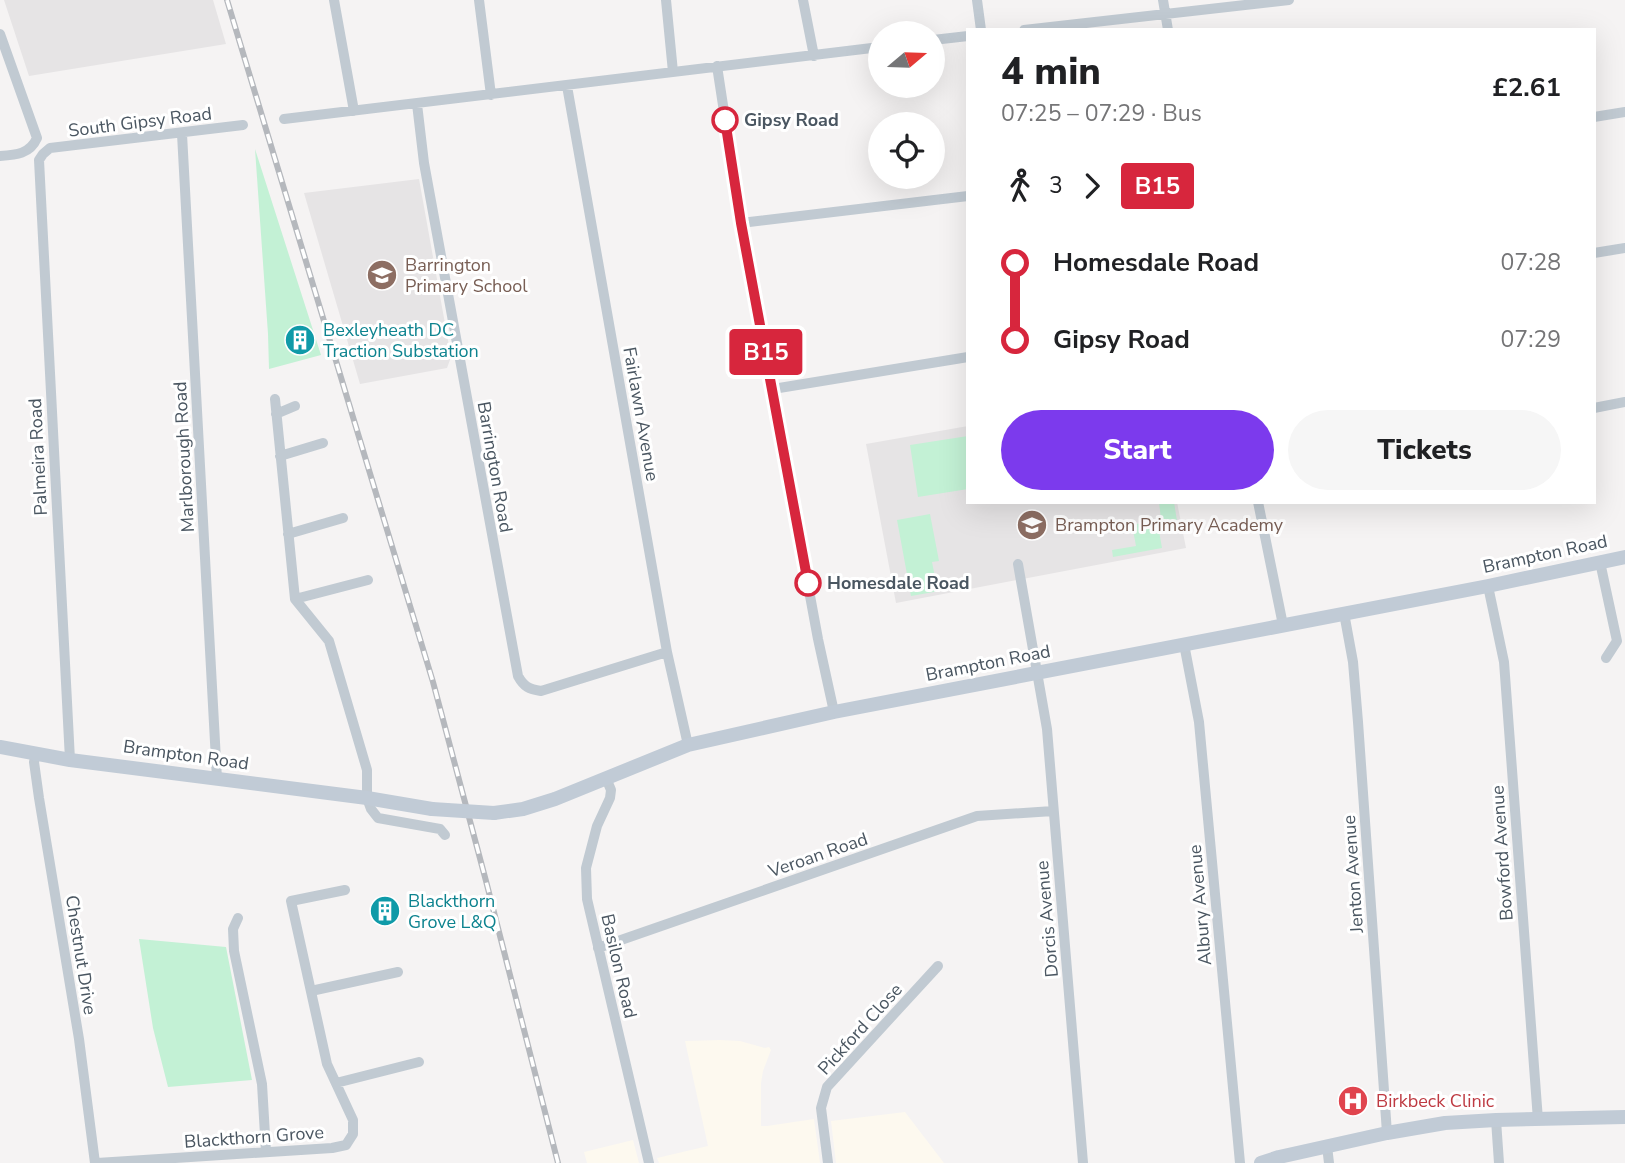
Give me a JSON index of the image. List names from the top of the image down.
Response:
{
  "streets": {
    "street": [
      "South Gipsy Road",
      "Fairlawn Avenue",
      "Palmeira Road",
      "Marlborough Road",
      "Barrington Road",
      "Brampton Road",
      "Bowford Avenue",
      "Veroan Road",
      "Jenton Avenue",
      "Albury Avenue",
      "Dorcis Avenue",
      "Chestnut Drive",
      "Basilon Road",
      "Pickford Close",
      "Blackthorn Grove"
    ]
  },
  "crossings": [
    ["South Gipsy Road", "Palmeira Road"],
    ["South Gipsy Road", "Marlborough Road"],
    ["Fairlawn Avenue", "Barrington Road"],
    ["Fairlawn Avenue", "Brampton Road"],
    ["Palmeira Road", "Brampton Road"],
    ["Marlborough Road", "Brampton Road"],
    ["Brampton Road", "Bowford Avenue"],
    ["Brampton Road", "Jenton Avenue"],
    ["Brampton Road", "Albury Avenue"],
    ["Brampton Road", "Dorcis Avenue"],
    ["Brampton Road", "Chestnut Drive"],
    ["Brampton Road", "Basilon Road"],
    ["Veroan Road", "Dorcis Avenue"],
    ["Veroan Road", "Basilon Road"],
    ["Chestnut Drive", "Blackthorn Grove"]
  ],
  "places": {
    "other": ["Gipsy Road", "Homesdale Road"],
    "school or university": ["Barrington Primary School", "Brampton Primary Academy"],
    "building": ["Bexleyheath DC Traction Substation", "Blackthorn Grove L&Q"],
    "hospital": ["Birkbeck Clinic"]
  },
  "lines": ["bus line B15"],
  "north": "right",
  "page": {
    "on_map": "B15",
    "heading": ["4 min", "07:25 – 07:29 · Bus", "£2.61"],
    "legs": ["3", "B15"],
    "list": [
      {
        "name": "Homesdale Road",
        "value": "07:28"
      },
      {
        "name": "Gipsy Road",
        "value": "07:29"
      }
    ],
    "buttons": ["Start", "Tickets"]
  }
}
